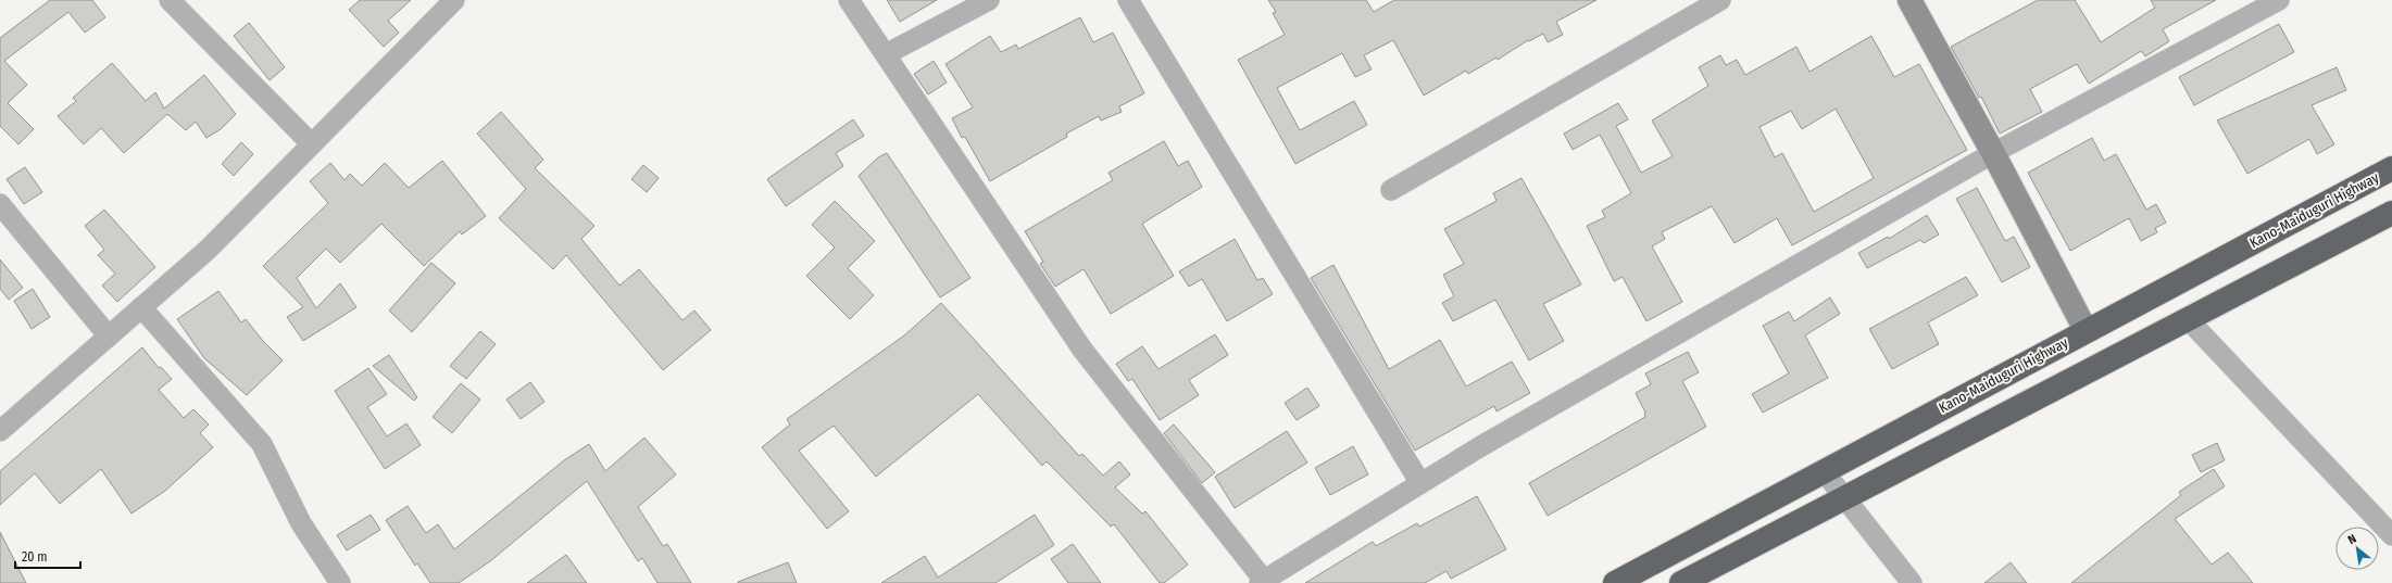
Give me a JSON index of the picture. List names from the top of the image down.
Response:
{
  "streets": {
    "highway": ["Kano-Maiduguri Highway"]
  },
  "scale_bar": "20 m",
  "north": "top left"
}
